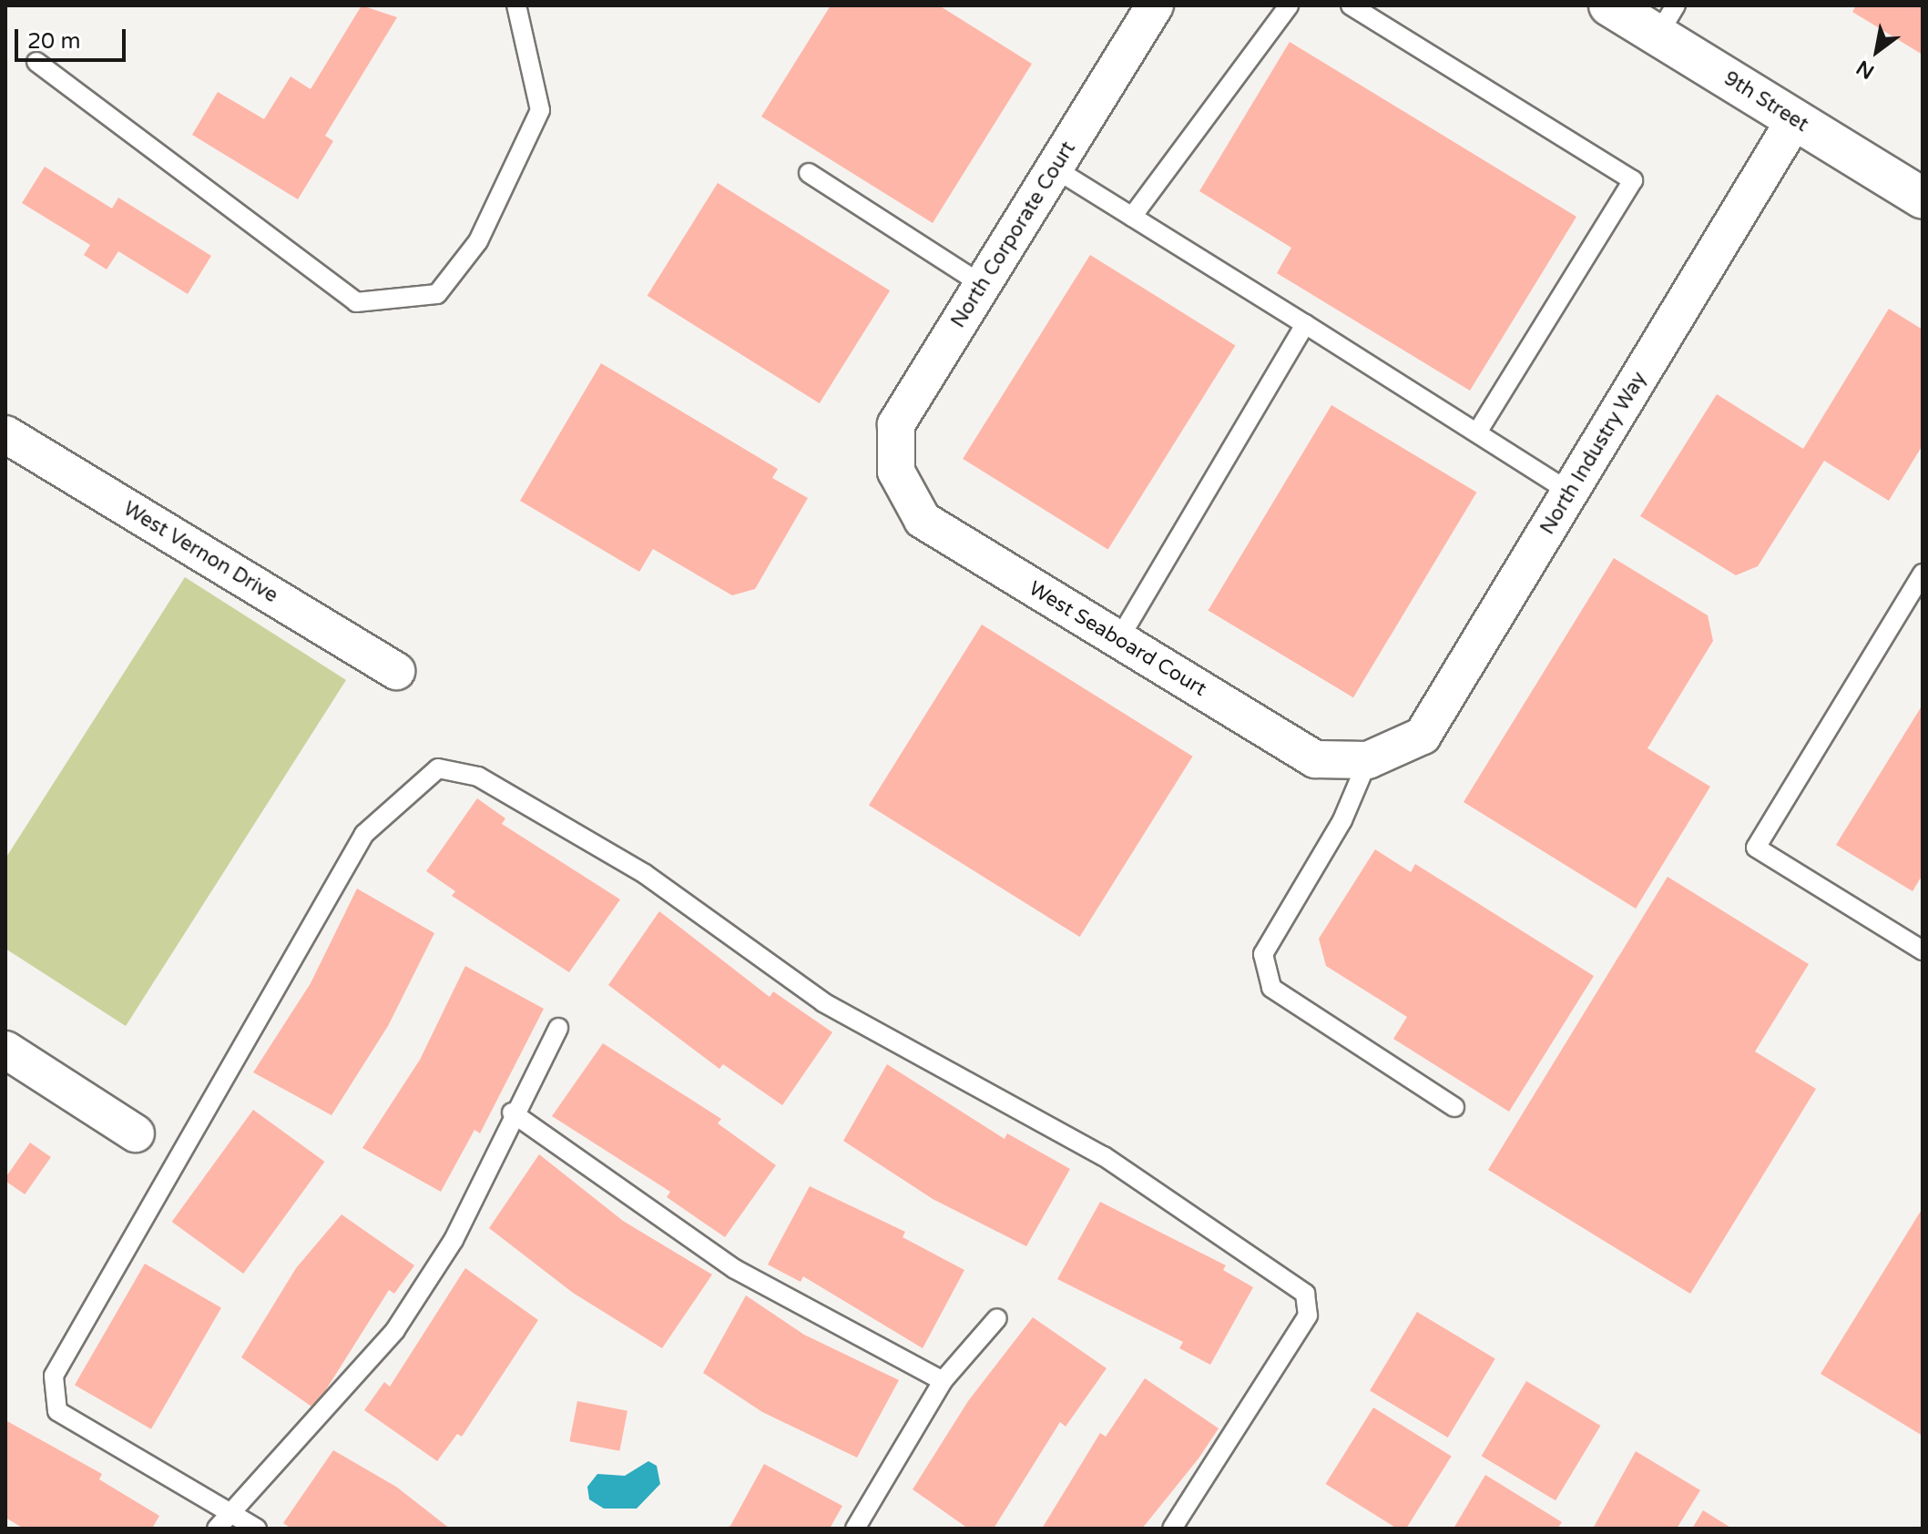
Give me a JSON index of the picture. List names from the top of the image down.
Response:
{
  "streets": {
    "street": [
      "9th Street",
      "North Corporate Court",
      "North Industry Way",
      "West Vernon Drive",
      "West Seaboard Court"
    ]
  },
  "crossings": [
    ["9th Street", "North Industry Way"],
    ["North Corporate Court", "West Seaboard Court"],
    ["North Industry Way", "West Seaboard Court"]
  ],
  "scale_bar": "20 m",
  "north": "bottom left"
}
